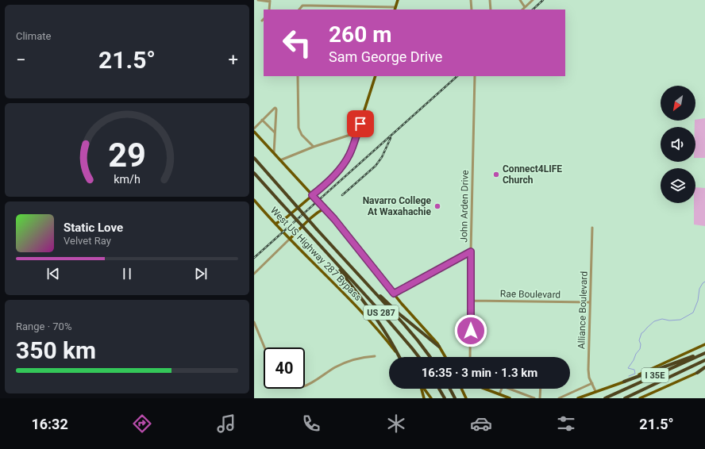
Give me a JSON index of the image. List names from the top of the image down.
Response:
{
  "streets": {
    "highway": ["US 287", "I 35E"],
    "main road": ["West US Highway 287 Bypass"],
    "street": ["John Arden Drive", "Rae Boulevard", "Alliance Boulevard"]
  },
  "crossings": [
    ["John Arden Drive", "Rae Boulevard"],
    ["Rae Boulevard", "Alliance Boulevard"]
  ],
  "places": ["Connect4LIFE Church", "Navarro College At Waxahachie"],
  "north": "bottom left",
  "page": {
    "tile": [
      "Climate",
      ["Range · 70%", "350 km"]
    ],
    "turn": ["260 m", "Sam George Drive"],
    "heat": ["−", "21.5°", "+"],
    "song": ["Static Love", "Velvet Ray"],
    "limit": "40",
    "trip": "16:35 · 3 min · 1.3 km",
    "tabs": ["16:32", "21.5°"],
    "gauge": ["29", "km/h"]
  }
}
